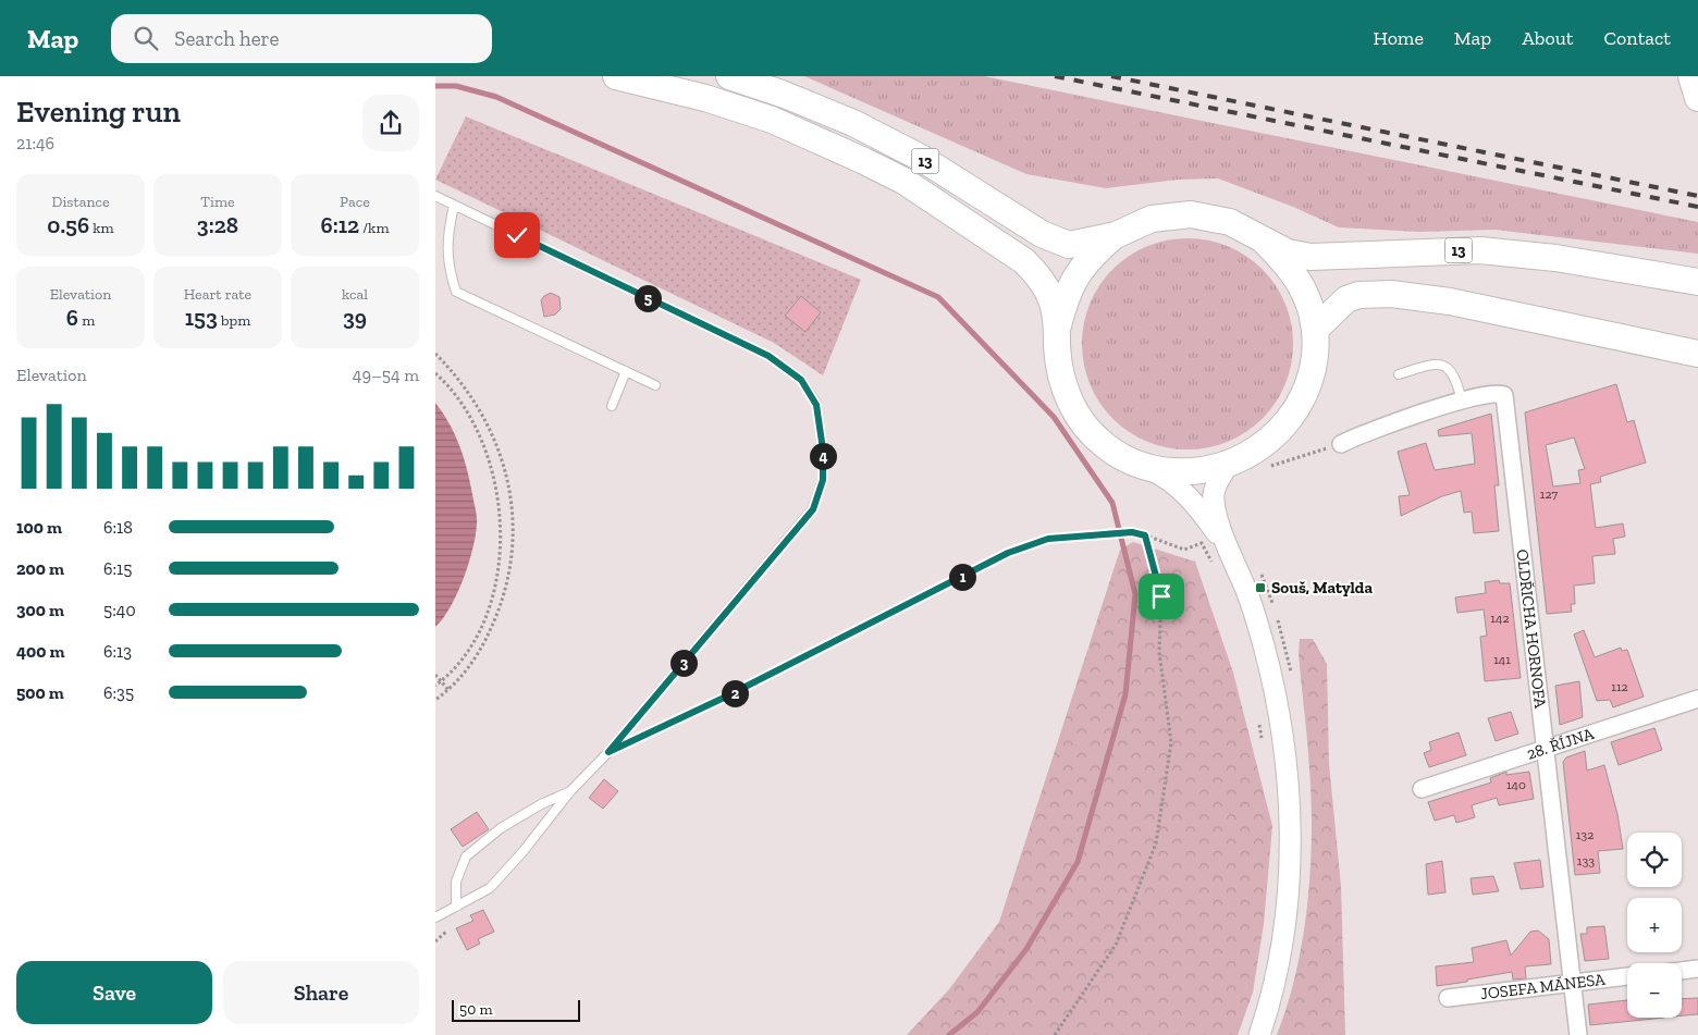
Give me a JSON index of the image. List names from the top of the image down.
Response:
{
  "streets": {
    "highway": ["13"],
    "street": ["OLDŘICHA HORNOFA", "28. ŘÍJNA", "JOSEFA MÁNESA"]
  },
  "crossings": [
    ["OLDŘICHA HORNOFA", "28. ŘÍJNA"],
    ["OLDŘICHA HORNOFA", "JOSEFA MÁNESA"]
  ],
  "places": {
    "transit": ["Souš, Matylda"]
  },
  "house_numbers": [
    "127",
    "142",
    "141",
    "112",
    "140",
    "132",
    "133"
  ],
  "scale_bar": "50 m",
  "page": {
    "header": "Map",
    "search": "Search here",
    "nav": [
      "Home",
      "Map",
      "About",
      "Contact"
    ],
    "heading": ["Evening run", "21:46"],
    "stats": [
      ["Distance", "0.56 km"],
      ["Time", "3:28"],
      ["Pace", "6:12 /km"],
      ["Elevation", "6 m"],
      ["Heart rate", "153 bpm"],
      ["kcal", "39"]
    ],
    "pins": [
      "5",
      "4",
      "1",
      "3",
      "2"
    ],
    "chart": ["Elevation", "49–54 m"],
    "list": [
      {
        "name": "100 m",
        "note": "6:18"
      },
      {
        "name": "200 m",
        "note": "6:15"
      },
      {
        "name": "300 m",
        "note": "5:40"
      },
      {
        "name": "400 m",
        "note": "6:13"
      },
      {
        "name": "500 m",
        "note": "6:35"
      }
    ],
    "map_buttons": ["+", "−"],
    "buttons": ["Save", "Share"],
    "scale": "50 m"
  }
}
